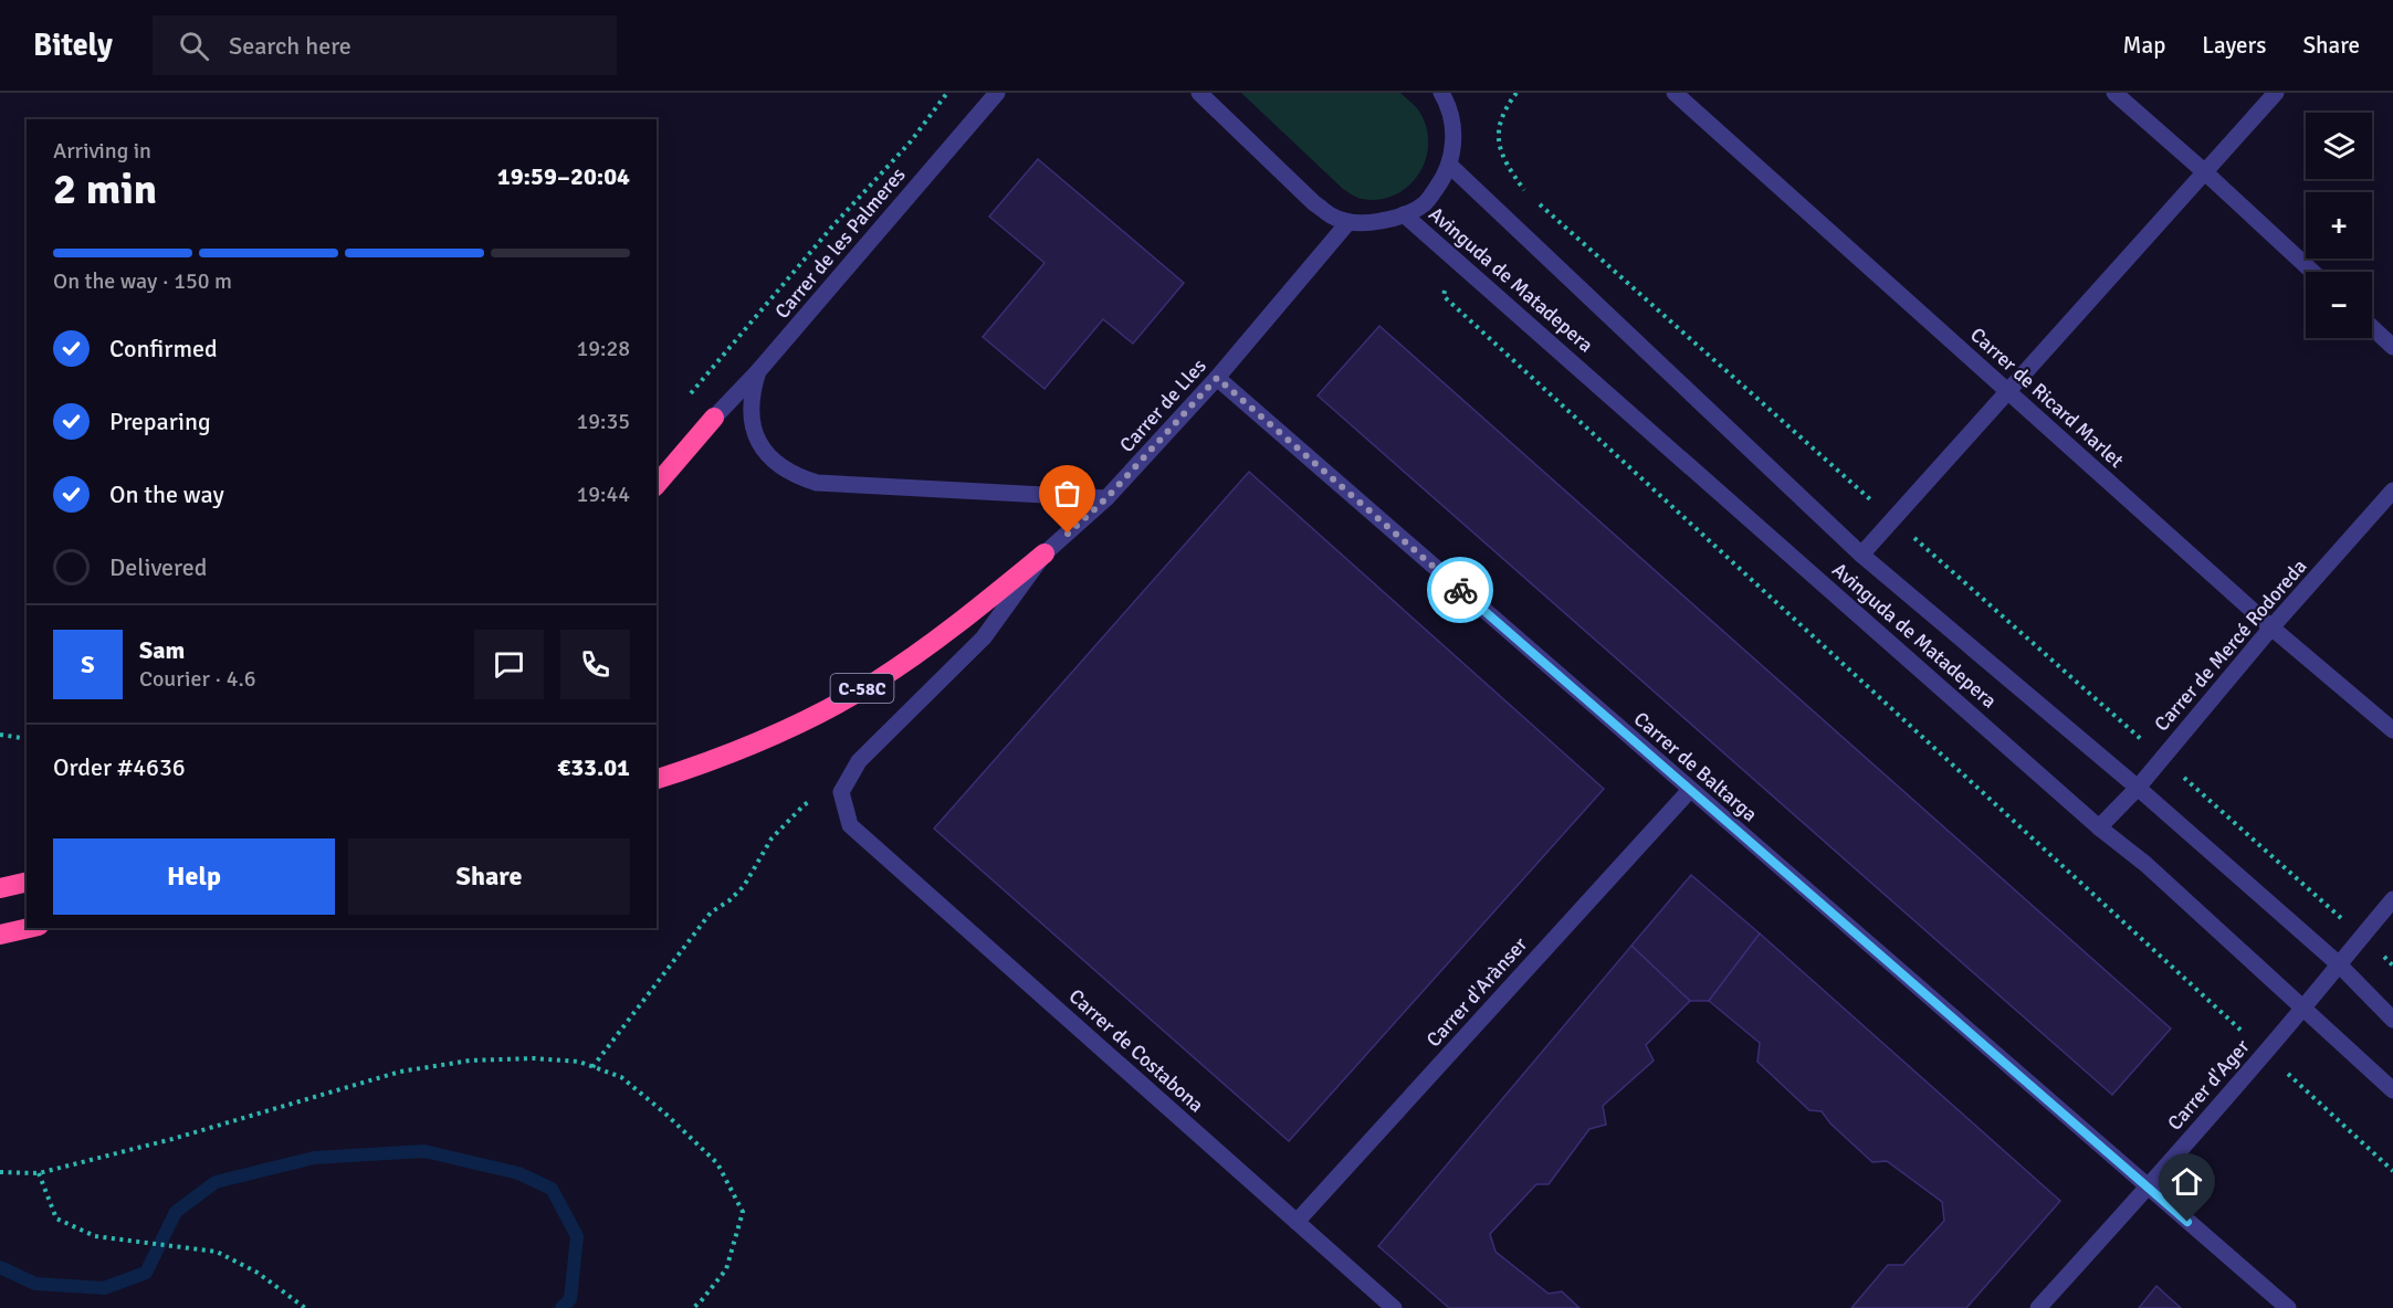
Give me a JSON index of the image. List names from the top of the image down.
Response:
{
  "streets": {
    "highway": ["C-58C"],
    "street": [
      "Carrer de les Palmeres",
      "Avinguda de Matadepera",
      "Carrer de Ricard Marlet",
      "Carrer de Lles",
      "Carrer de Mercé Rodoreda",
      "Carrer de Baltarga",
      "Carrer d'Arànser",
      "Carrer de Costabona",
      "Carrer d'Ager"
    ]
  },
  "crossings": [
    ["Avinguda de Matadepera", "Carrer de Mercé Rodoreda"],
    ["Avinguda de Matadepera", "Carrer d'Ager"],
    ["Carrer de Ricard Marlet", "Carrer de Mercé Rodoreda"],
    ["Carrer de Lles", "C-58C"],
    ["Carrer de Lles", "Carrer de Baltarga"],
    ["Carrer de Lles", "Carrer de Costabona"],
    ["Carrer de Baltarga", "Carrer d'Arànser"],
    ["Carrer de Baltarga", "Carrer d'Ager"],
    ["Carrer d'Arànser", "Carrer de Costabona"]
  ],
  "page": {
    "header": "Bitely",
    "search": "Search here",
    "nav": ["Map", "Layers", "Share"],
    "map_buttons": ["+", "−"],
    "heading": ["2 min", "Arriving in", "19:59–20:04"],
    "panel": [
      "Sam",
      "Courier · 4.6",
      "Order #4636",
      "€33.01"
    ],
    "bar": "On the way · 150 m",
    "list": [
      ["Confirmed", "19:28"],
      ["Preparing", "19:35"],
      ["On the way", "19:44"],
      "Delivered"
    ],
    "round": "S",
    "buttons": ["Help", "Share"]
  }
}
